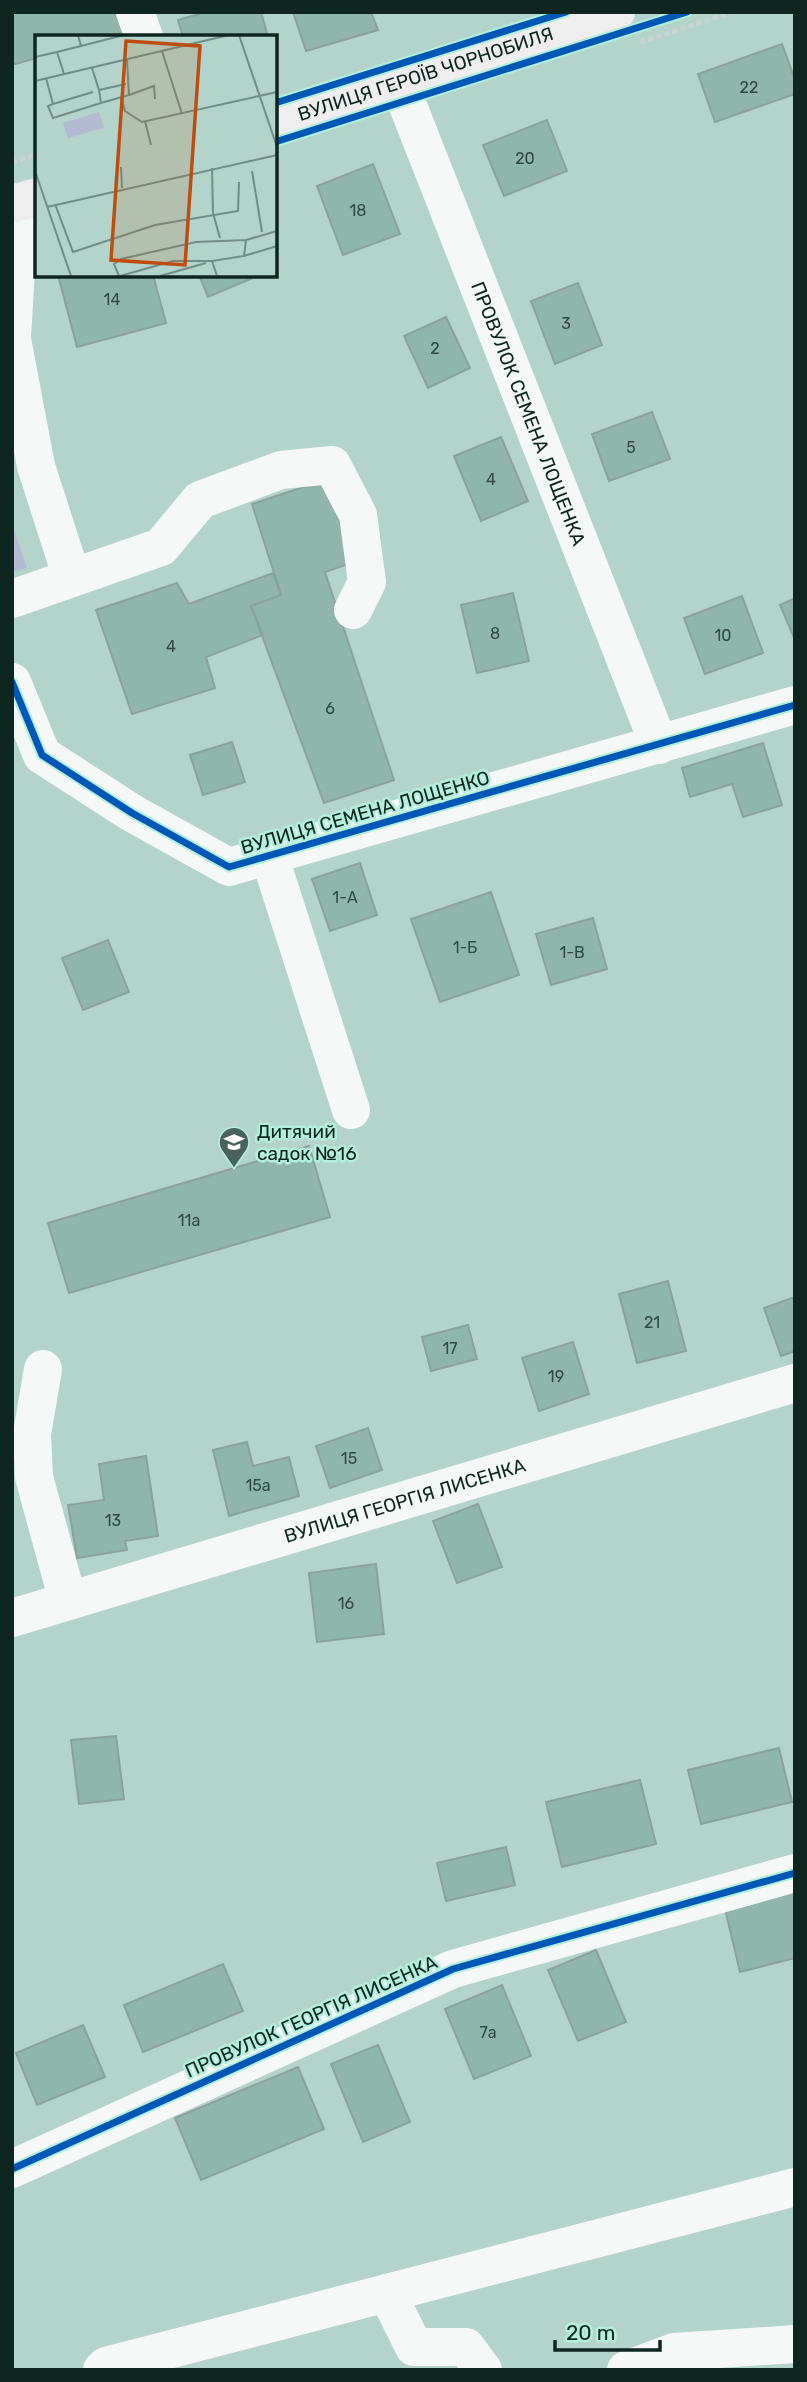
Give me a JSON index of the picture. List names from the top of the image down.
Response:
{
  "streets": {
    "main road": ["ВУЛИЦЯ ГЕРОЇВ ЧОРНОБИЛЯ"],
    "street": [
      "ПРОВУЛОК СЕМЕНА ЛОЩЕНКА",
      "ВУЛИЦЯ СЕМЕНА ЛОЩЕНКО",
      "ВУЛИЦЯ ГЕОРГІЯ ЛИСЕНКА",
      "ПРОВУЛОК ГЕОРГІЯ ЛИСЕНКА"
    ]
  },
  "crossings": [
    ["ВУЛИЦЯ ГЕРОЇВ ЧОРНОБИЛЯ", "ПРОВУЛОК СЕМЕНА ЛОЩЕНКА"],
    ["ПРОВУЛОК СЕМЕНА ЛОЩЕНКА", "ВУЛИЦЯ СЕМЕНА ЛОЩЕНКО"]
  ],
  "places": {
    "school or university": ["Дитячий садок №16"]
  },
  "house_numbers": [
    "22",
    "20",
    "18",
    "14",
    "3",
    "2",
    "5",
    "4",
    "8",
    "10",
    "4",
    "6",
    "1-А",
    "1-Б",
    "1-В",
    "11а",
    "21",
    "17",
    "19",
    "15",
    "15а",
    "13",
    "16",
    "7а"
  ],
  "scale_bar": "20 m"
}
